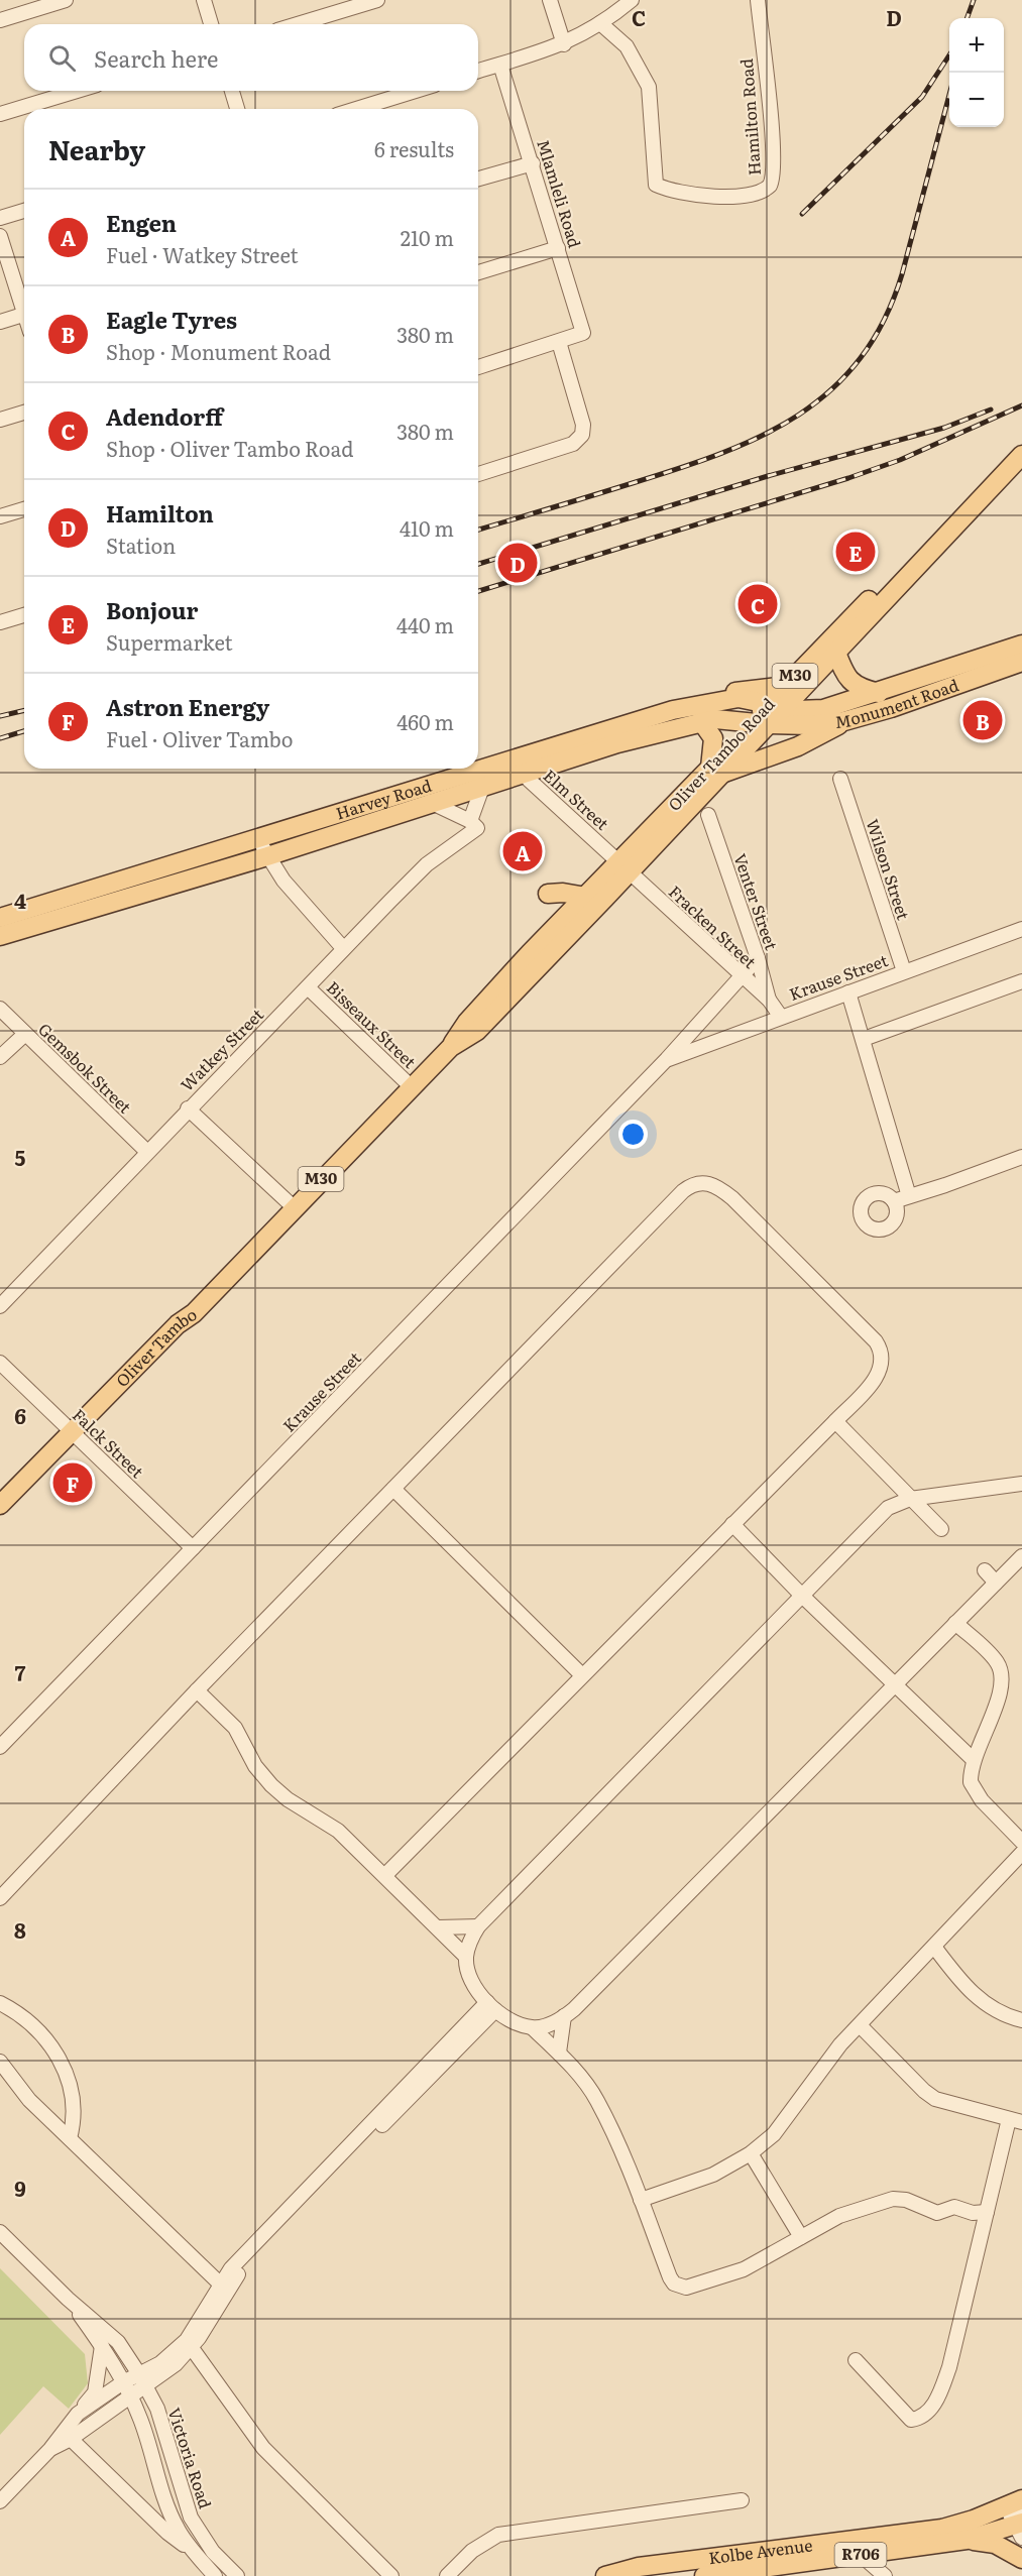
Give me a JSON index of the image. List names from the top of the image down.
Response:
{
  "streets": {
    "main road": [
      "M30",
      "Monument Road",
      "Oliver Tambo Road",
      "Harvey Road",
      "Oliver Tambo",
      "Kolbe Avenue",
      "R706"
    ],
    "street": [
      "Hamilton Road",
      "Mlamleli Road",
      "Elm Street",
      "Wilson Street",
      "Venter Street",
      "Fracken Street",
      "Krause Street",
      "Bisseaux Street",
      "Watkey Street",
      "Gemsbok Street",
      "Falck Street",
      "Victoria Road"
    ]
  },
  "crossings": [
    ["Monument Road", "Oliver Tambo Road"],
    ["Monument Road", "Harvey Road"],
    ["Oliver Tambo Road", "Harvey Road"],
    ["Oliver Tambo Road", "Elm Street"],
    ["Oliver Tambo Road", "Fracken Street"],
    ["Oliver Tambo Road", "Bisseaux Street"],
    ["Oliver Tambo Road", "Oliver Tambo"],
    ["Harvey Road", "Elm Street"],
    ["Elm Street", "Fracken Street"],
    ["Wilson Street", "Krause Street"],
    ["Venter Street", "Fracken Street"],
    ["Venter Street", "Krause Street"],
    ["Fracken Street", "Krause Street"],
    ["Krause Street", "Falck Street"],
    ["Bisseaux Street", "Watkey Street"],
    ["Watkey Street", "Gemsbok Street"],
    ["Oliver Tambo", "Falck Street"]
  ],
  "page": {
    "map_buttons": ["+", "−"],
    "search": "Search here",
    "heading": ["Nearby", "6 results"],
    "list": [
      {
        "mark": "A",
        "name": "Engen",
        "note": "Fuel · Watkey Street",
        "value": "210 m"
      },
      {
        "mark": "B",
        "name": "Eagle Tyres",
        "note": "Shop · Monument Road",
        "value": "380 m"
      },
      {
        "mark": "C",
        "name": "Adendorff",
        "note": "Shop · Oliver Tambo Road",
        "value": "380 m"
      },
      {
        "mark": "D",
        "name": "Hamilton",
        "note": "Station",
        "value": "410 m"
      },
      {
        "mark": "E",
        "name": "Bonjour",
        "note": "Supermarket",
        "value": "440 m"
      },
      {
        "mark": "F",
        "name": "Astron Energy",
        "note": "Fuel · Oliver Tambo",
        "value": "460 m"
      }
    ],
    "pins": [
      "E",
      "D",
      "C",
      "B",
      "A",
      "F"
    ]
  },
  "grid": {
    "columns": ["C", "D"],
    "rows": [
      "4",
      "5",
      "6",
      "7",
      "8",
      "9"
    ]
  }
}
